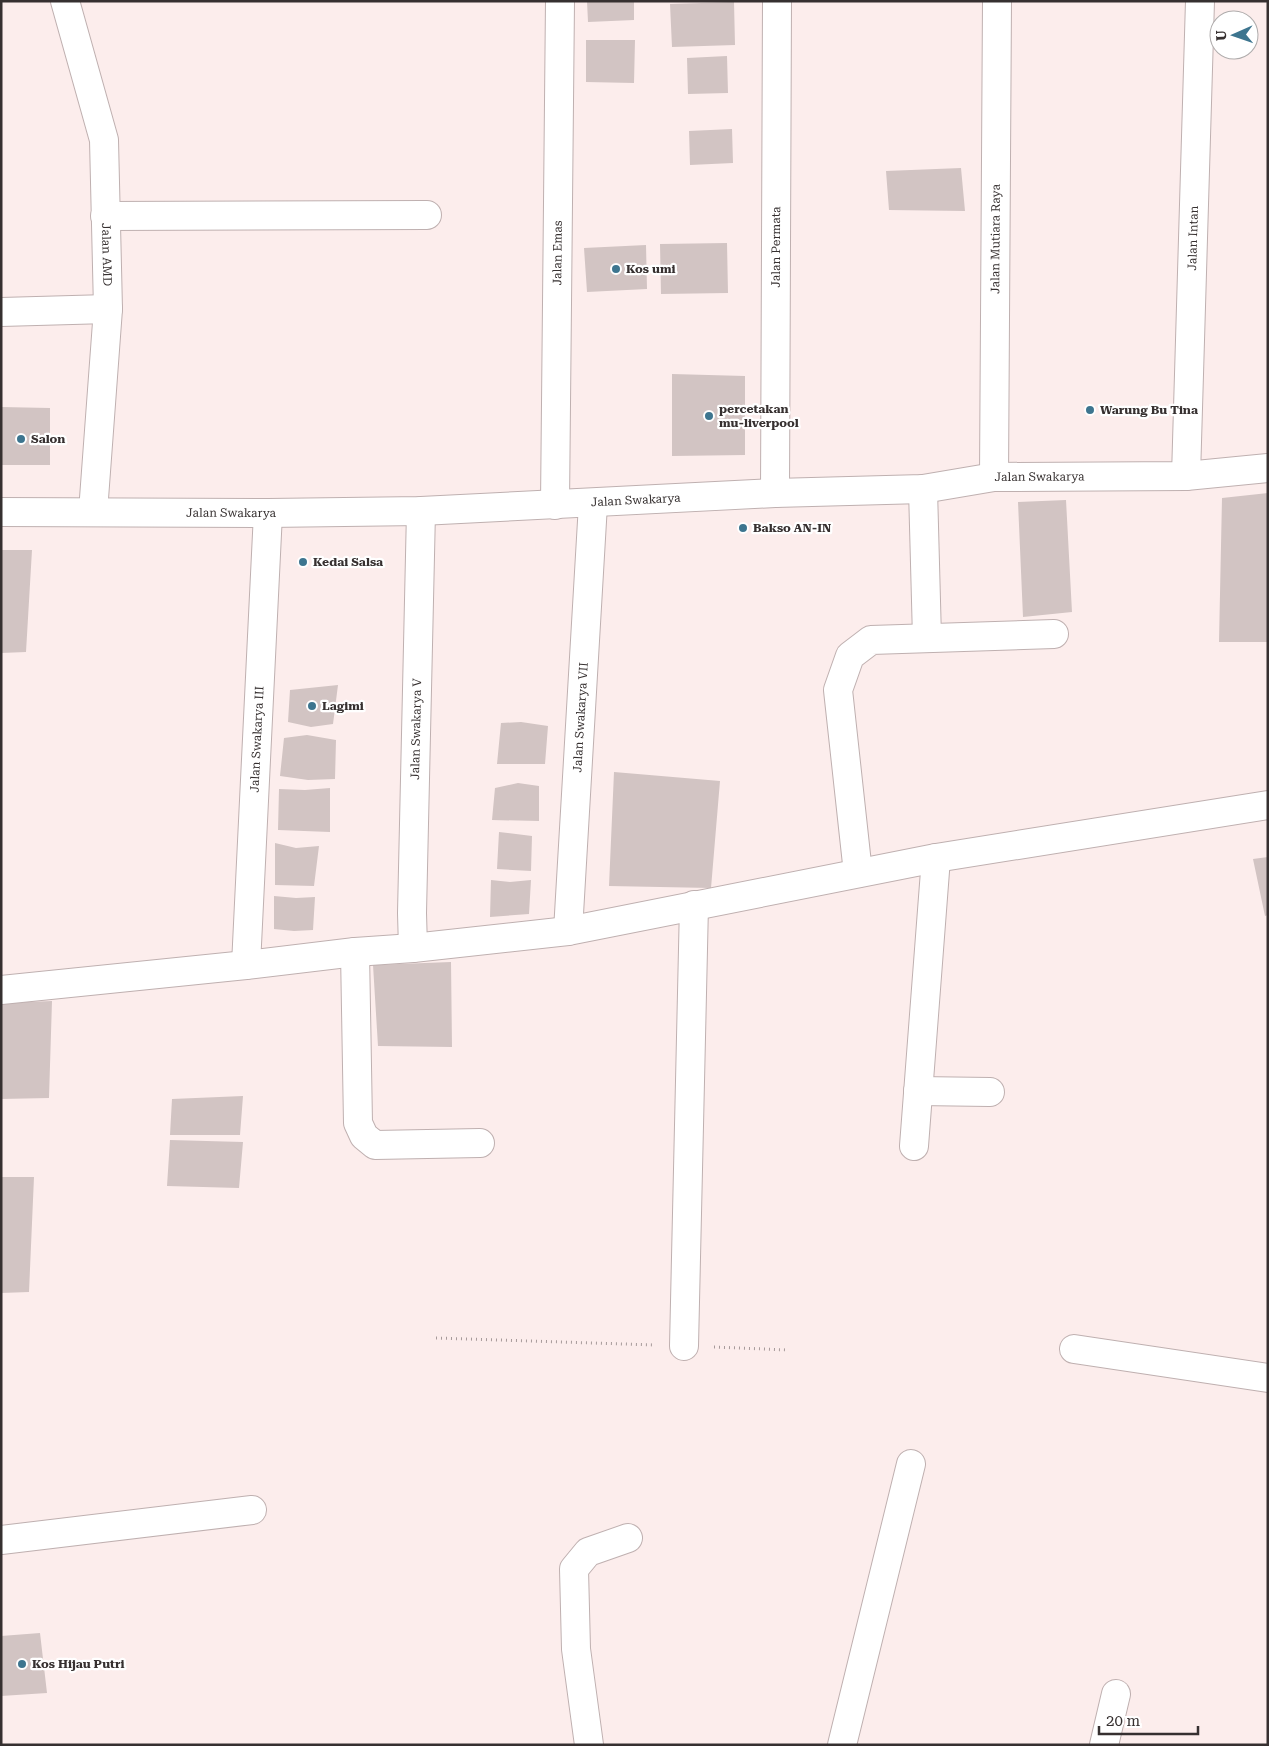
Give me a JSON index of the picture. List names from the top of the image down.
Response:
{
  "streets": {
    "street": [
      "Jalan Mutiara Raya",
      "Jalan Intan",
      "Jalan Permata",
      "Jalan Emas",
      "Jalan AMD",
      "Jalan Swakarya",
      "Jalan Swakarya VII",
      "Jalan Swakarya V",
      "Jalan Swakarya III"
    ]
  },
  "crossings": [
    ["Jalan Mutiara Raya", "Jalan Swakarya"],
    ["Jalan Intan", "Jalan Swakarya"],
    ["Jalan Permata", "Jalan Swakarya"],
    ["Jalan Emas", "Jalan Swakarya"],
    ["Jalan AMD", "Jalan Swakarya"],
    ["Jalan Swakarya", "Jalan Swakarya VII"],
    ["Jalan Swakarya", "Jalan Swakarya V"],
    ["Jalan Swakarya", "Jalan Swakarya III"]
  ],
  "places": [
    "Kos umi",
    "Warung Bu Tina",
    "percetakan mu-liverpool",
    "Salon",
    "Bakso AN-IN",
    "Kedai Salsa",
    "Lagimi",
    "Kos Hijau Putri"
  ],
  "scale_bar": "20 m",
  "north": "left"
}
